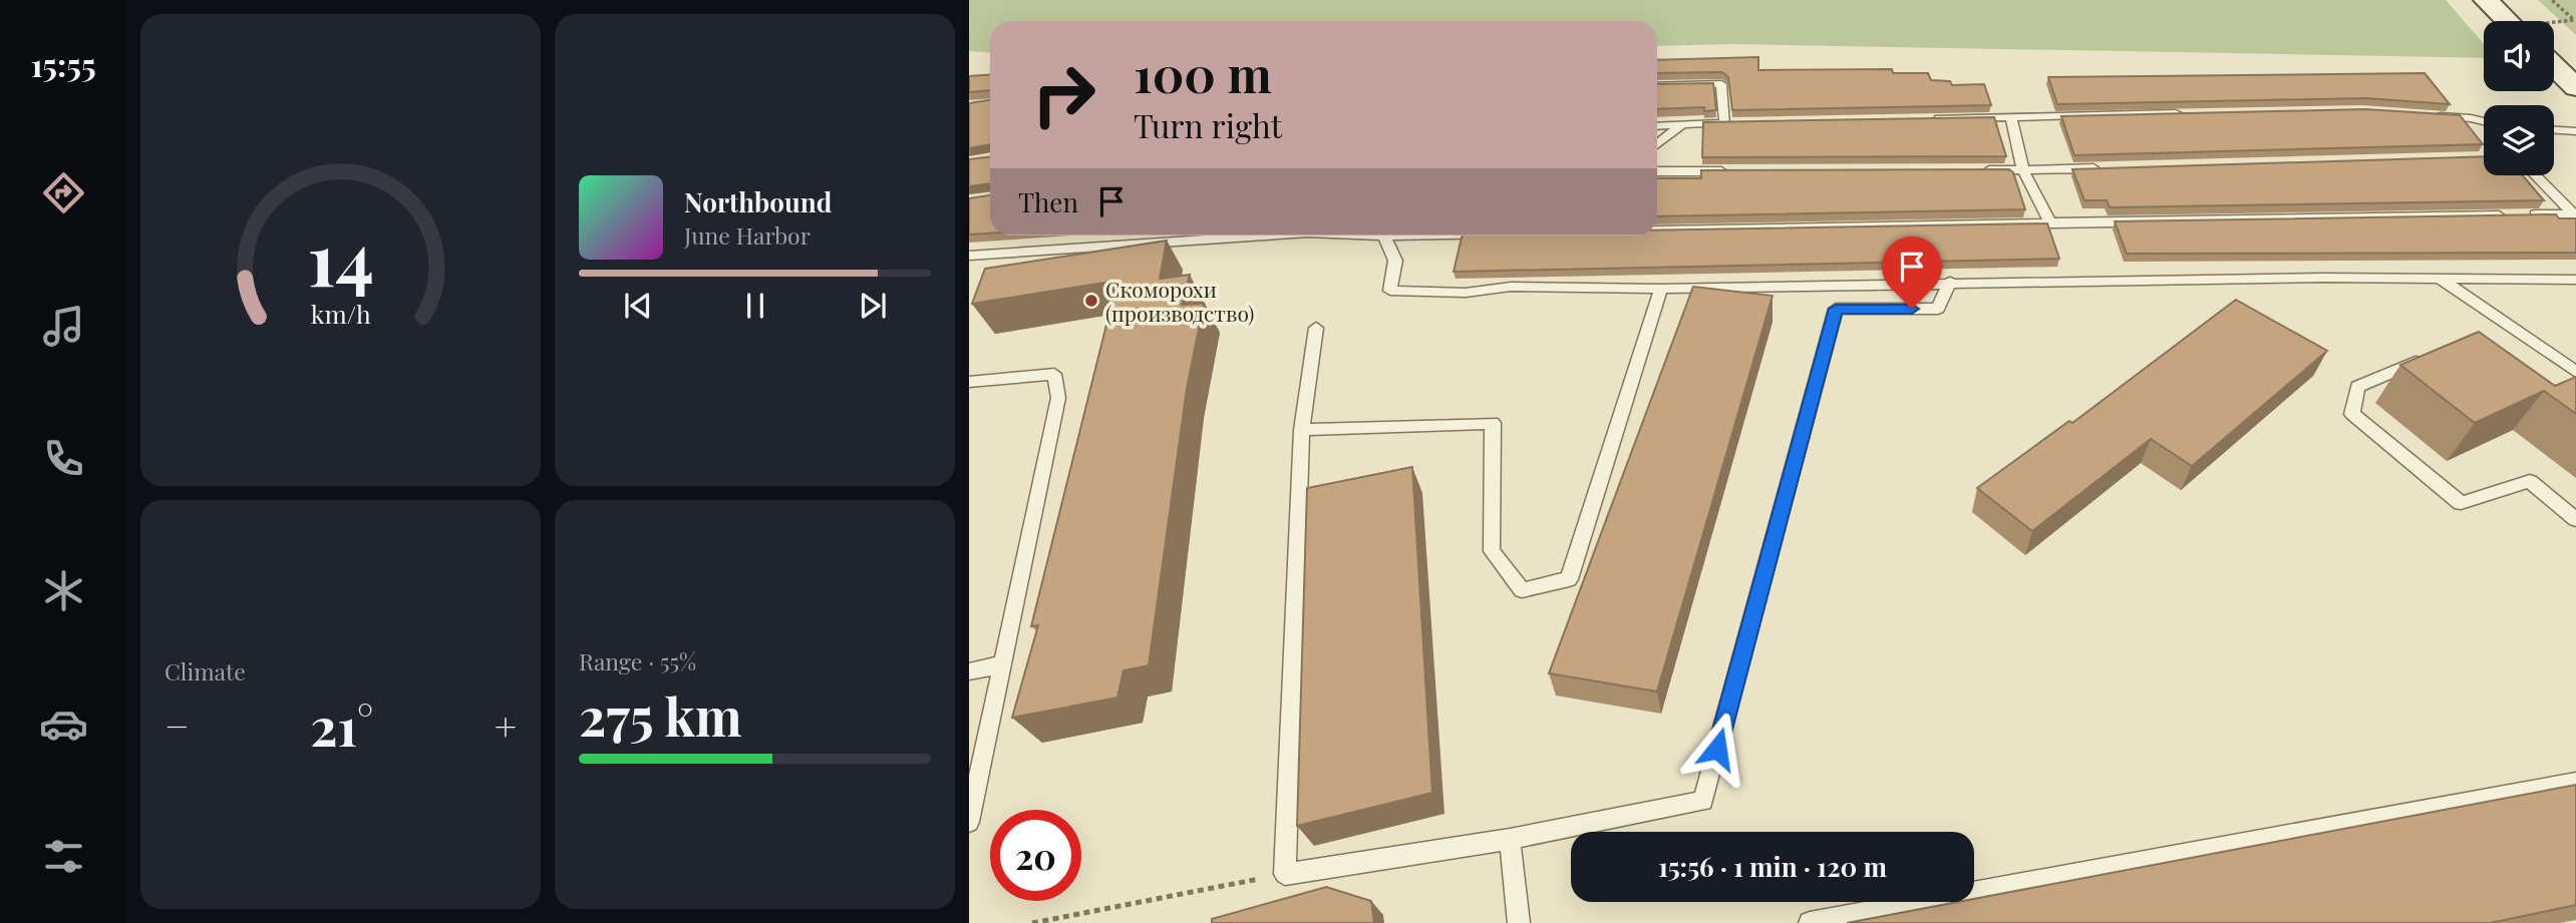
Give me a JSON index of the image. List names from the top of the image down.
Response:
{
  "places": ["Скоморохи (производство)"],
  "page": {
    "tabs": "15:55",
    "turn": ["100 m", "Turn right"],
    "then": "Then",
    "song": ["Northbound", "June Harbor"],
    "tile": [
      "Climate",
      ["Range · 55%", "275 km"]
    ],
    "heat": ["−", "21°", "+"],
    "limit": "20",
    "trip": "15:56 · 1 min · 120 m",
    "gauge": ["14", "km/h"]
  }
}
